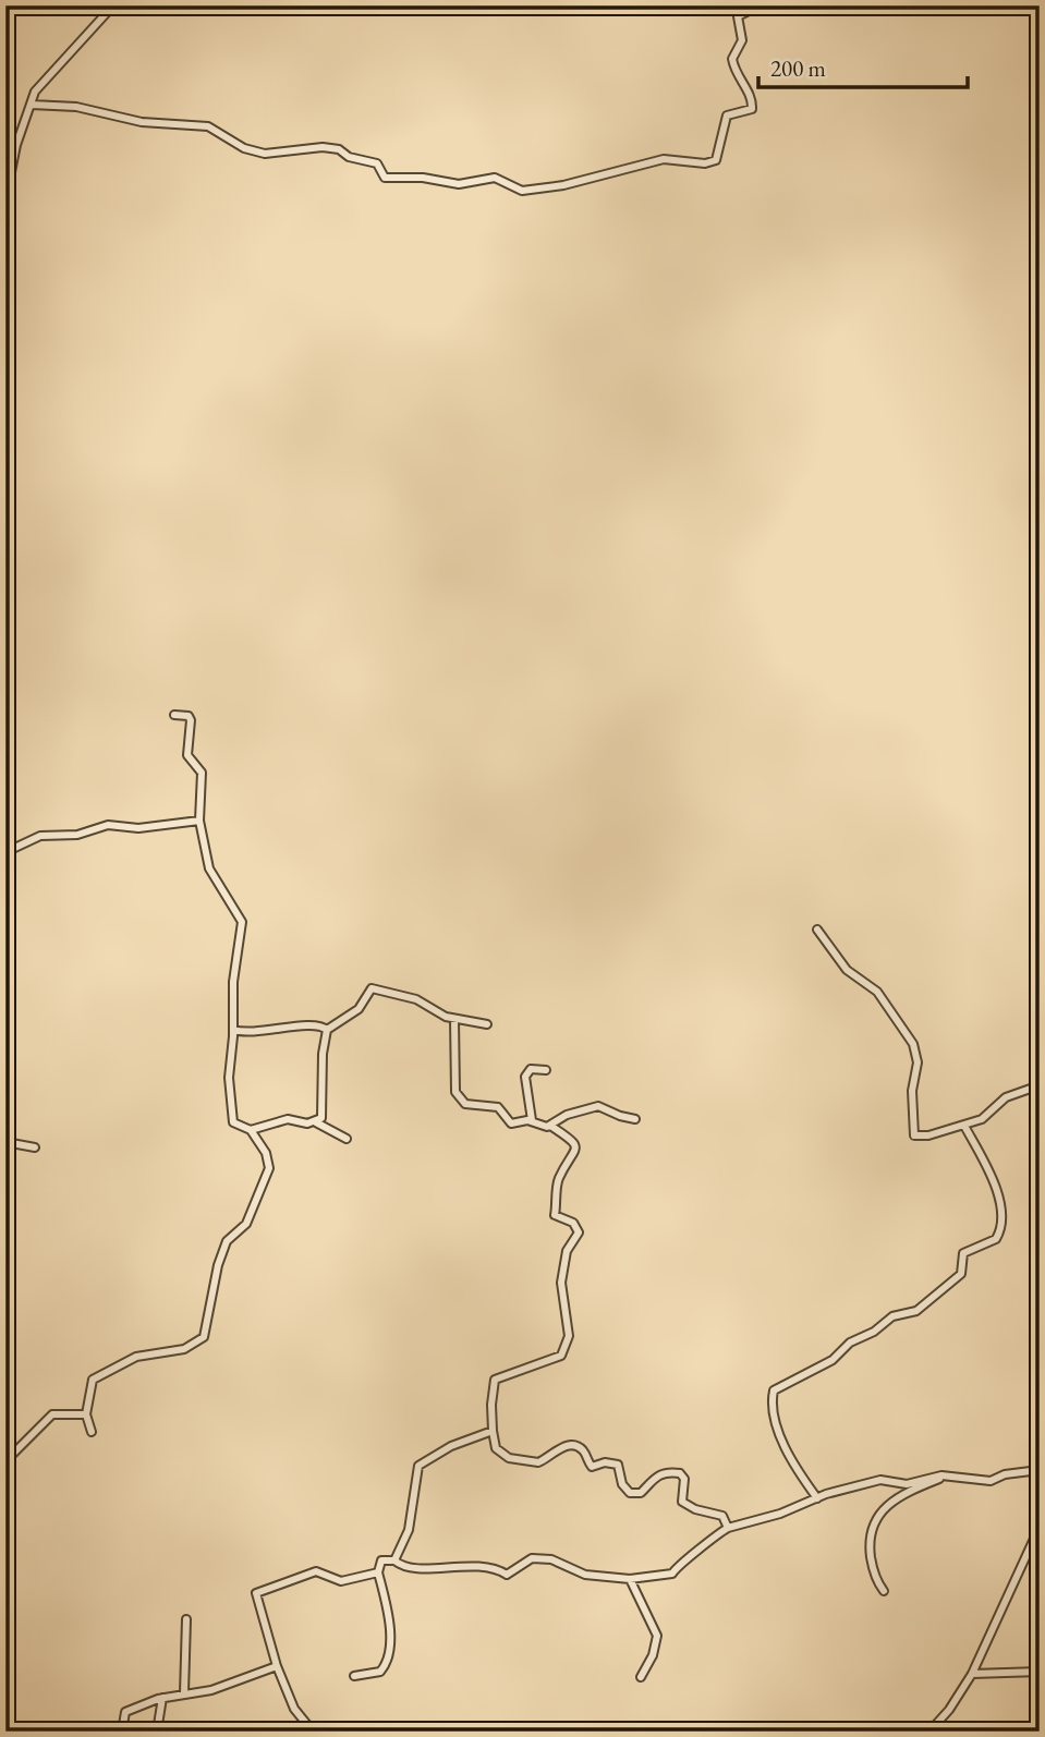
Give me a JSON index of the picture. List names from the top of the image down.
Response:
{
  "scale_bar": "200 m"
}
